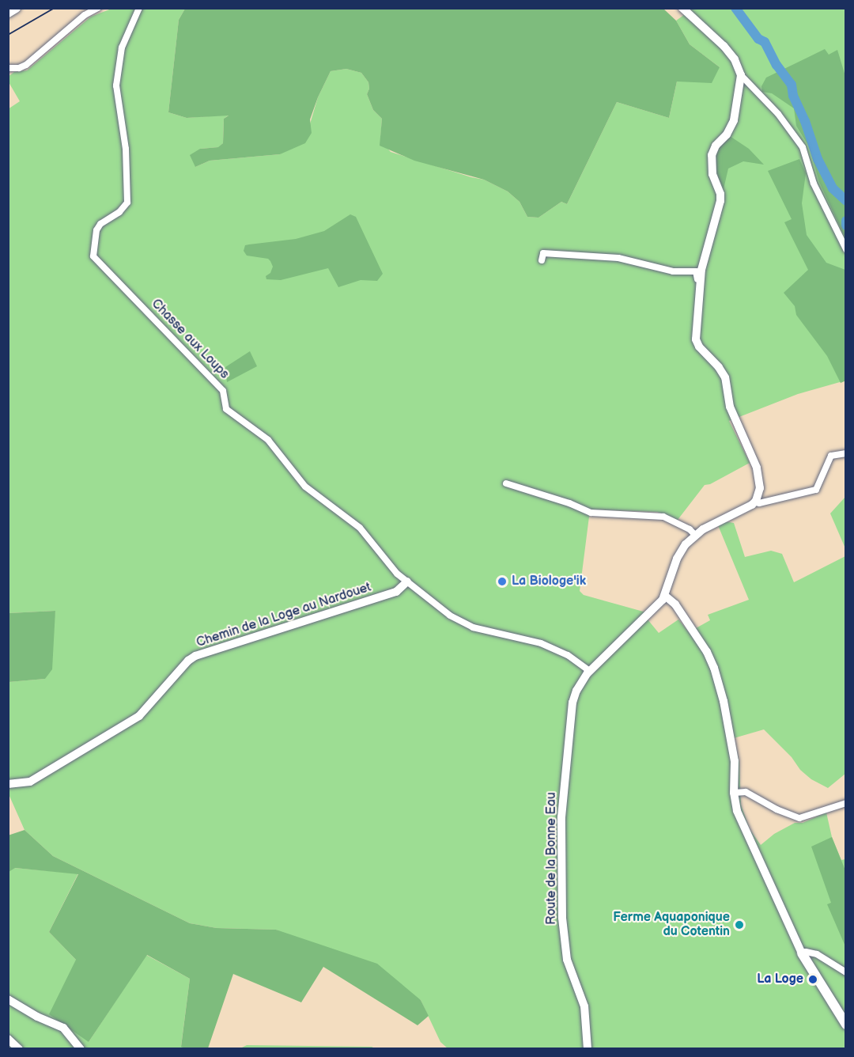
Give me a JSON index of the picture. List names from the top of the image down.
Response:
{
  "streets": {
    "street": ["Chasse aux Loups", "Chemin de la Loge au Nardouet", "Route de la Bonne Eau"]
  },
  "crossings": [
    ["Chasse aux Loups", "Chemin de la Loge au Nardouet"],
    ["Chasse aux Loups", "Route de la Bonne Eau"]
  ],
  "places": ["La Biologe'ik", "Ferme Aquaponique du Cotentin", "La Loge"]
}
